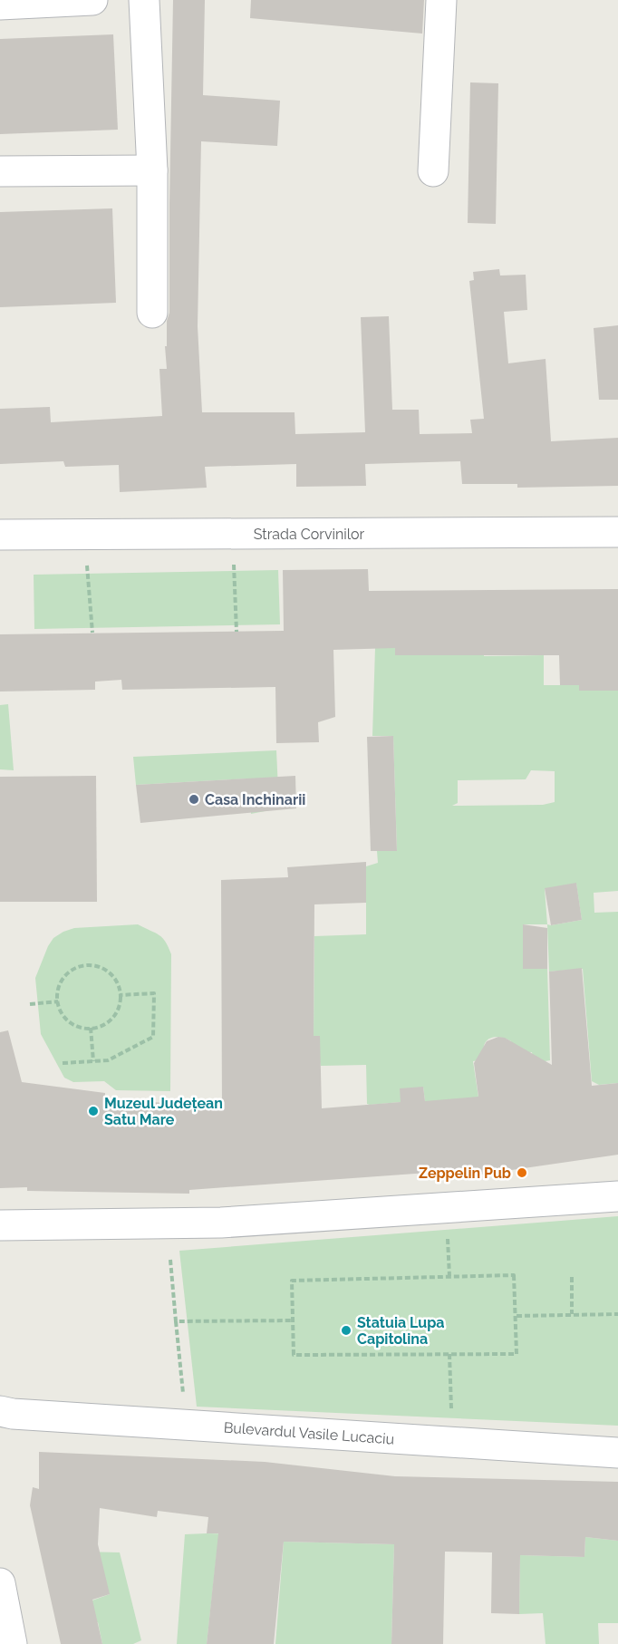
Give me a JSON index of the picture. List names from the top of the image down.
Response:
{
  "streets": {
    "street": ["Strada Corvinilor", "Bulevardul Vasile Lucaciu"]
  },
  "places": [
    "Casa Inchinarii",
    "Muzeul Județean Satu Mare",
    "Zeppelin Pub",
    "Statuia Lupa Capitolina"
  ]
}
